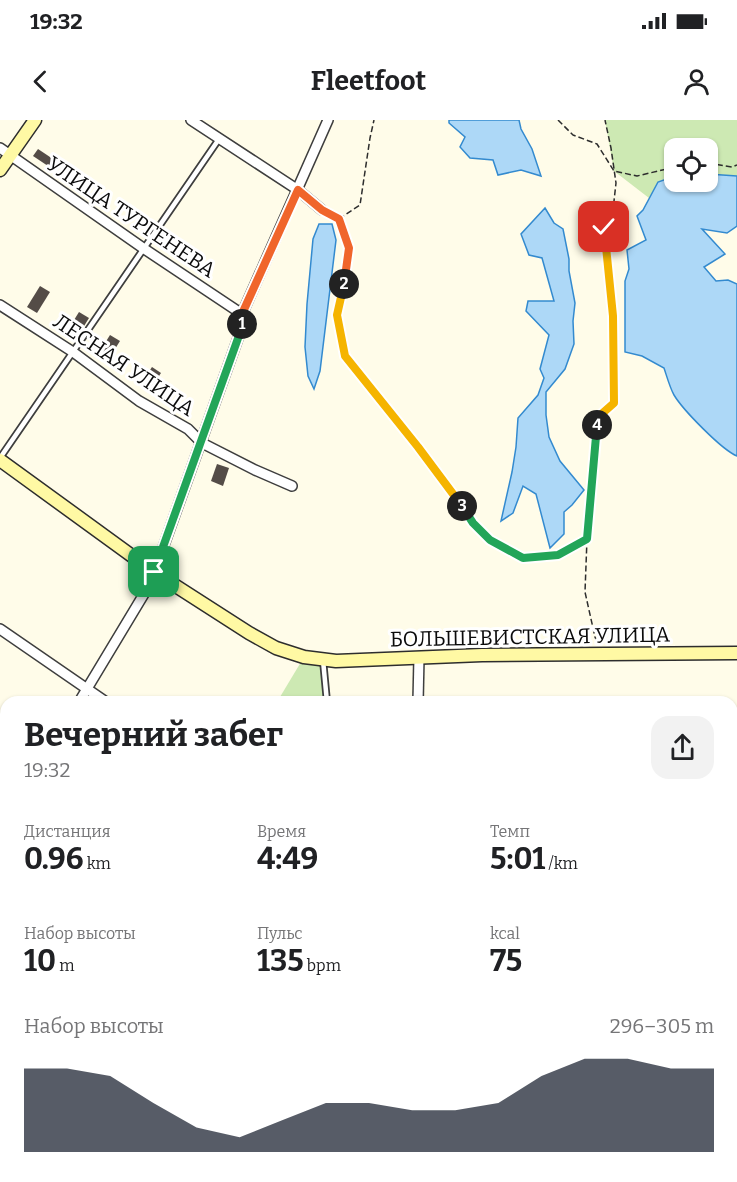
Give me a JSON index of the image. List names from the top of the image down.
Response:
{
  "streets": {
    "street": ["УЛИЦА ТУРГЕНЕВА", "ЛЕСНАЯ УЛИЦА", "БОЛЬШЕВИСТСКАЯ УЛИЦА"]
  },
  "page": {
    "status": "19:32",
    "header": "Fleetfoot",
    "pins": [
      "2",
      "1",
      "4",
      "3"
    ],
    "heading": ["Вечерний забег", "19:32"],
    "stats": [
      ["Дистанция", "0.96 km"],
      ["Время", "4:49"],
      ["Темп", "5:01 /km"],
      ["Набор высоты", "10 m"],
      ["Пульс", "135 bpm"],
      ["kcal", "75"]
    ],
    "chart": ["Набор высоты", "296–305 m"]
  }
}
